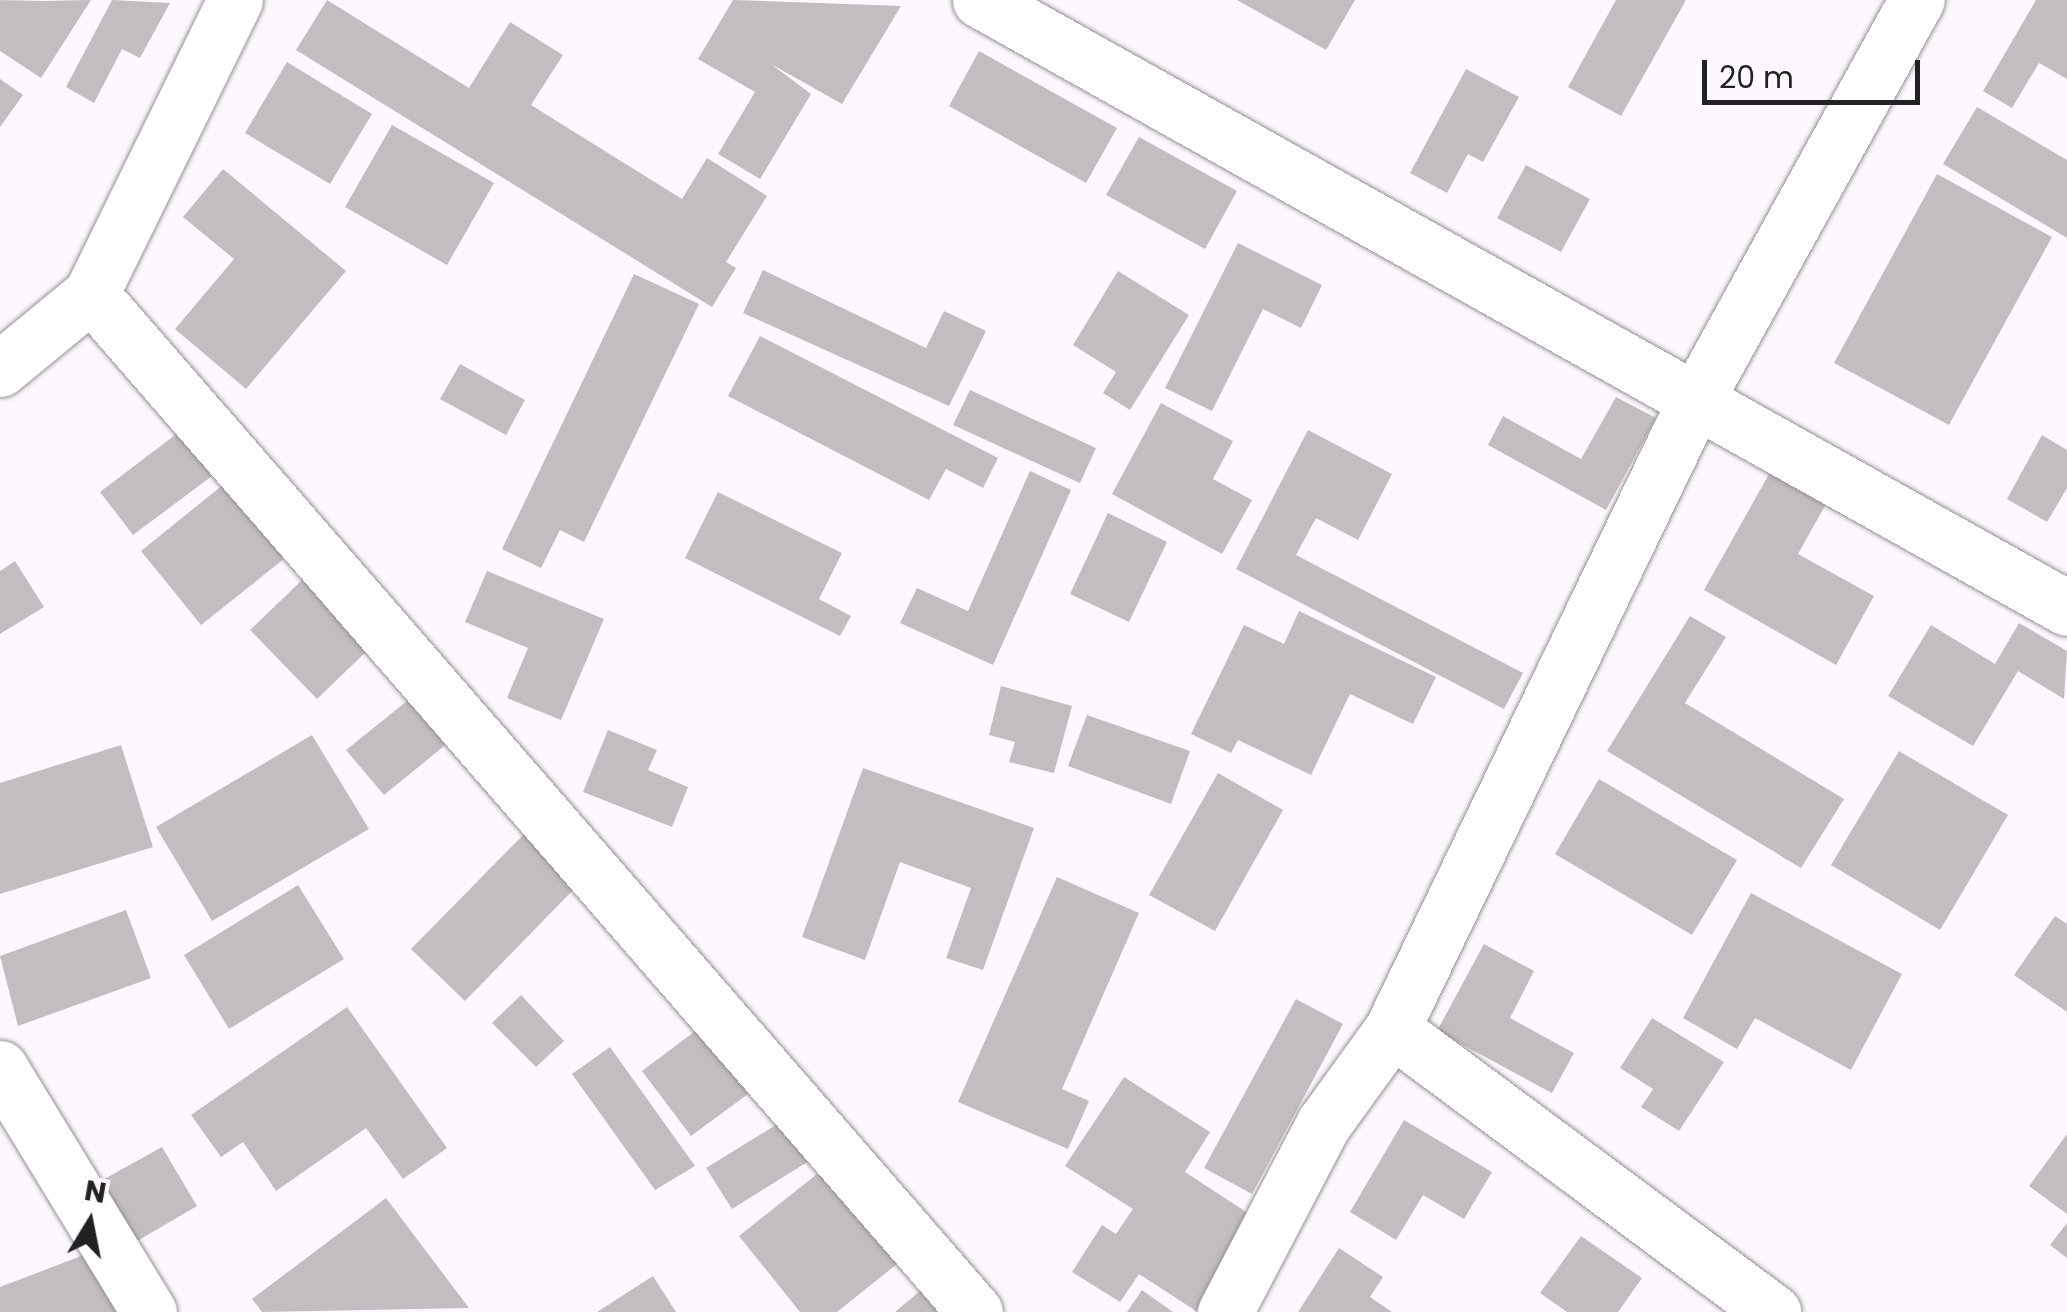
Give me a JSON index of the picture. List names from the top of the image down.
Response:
{
  "scale_bar": "20 m",
  "north": "top"
}
